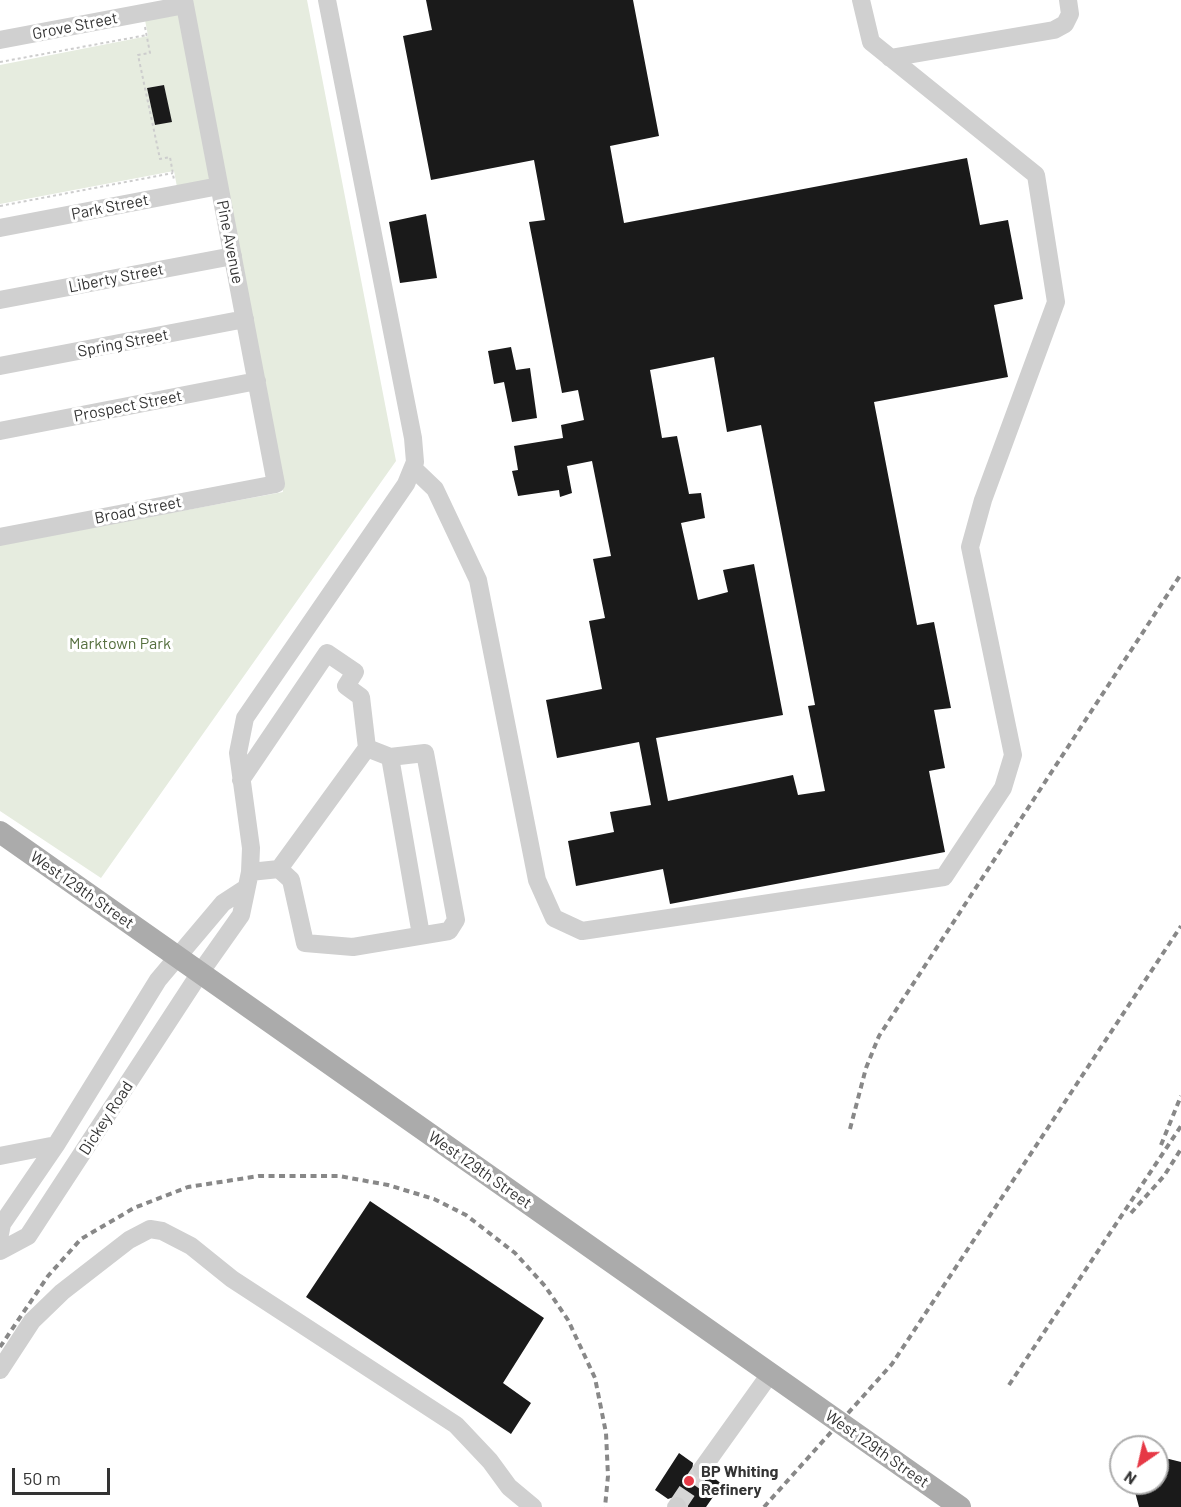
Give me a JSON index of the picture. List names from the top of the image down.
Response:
{
  "streets": {
    "main road": ["West 129th Street"],
    "street": [
      "Grove Street",
      "Park Street",
      "Pine Avenue",
      "Liberty Street",
      "Spring Street",
      "Prospect Street",
      "Broad Street",
      "Dickey Road"
    ]
  },
  "crossings": [
    ["Grove Street", "Pine Avenue"],
    ["Park Street", "Pine Avenue"],
    ["Pine Avenue", "Liberty Street"],
    ["Pine Avenue", "Spring Street"],
    ["Pine Avenue", "Prospect Street"],
    ["Pine Avenue", "Broad Street"],
    ["West 129th Street", "Dickey Road"]
  ],
  "parks": ["Marktown Park"],
  "places": ["BP Whiting Refinery"],
  "scale_bar": "50 m",
  "north": "bottom left"
}
